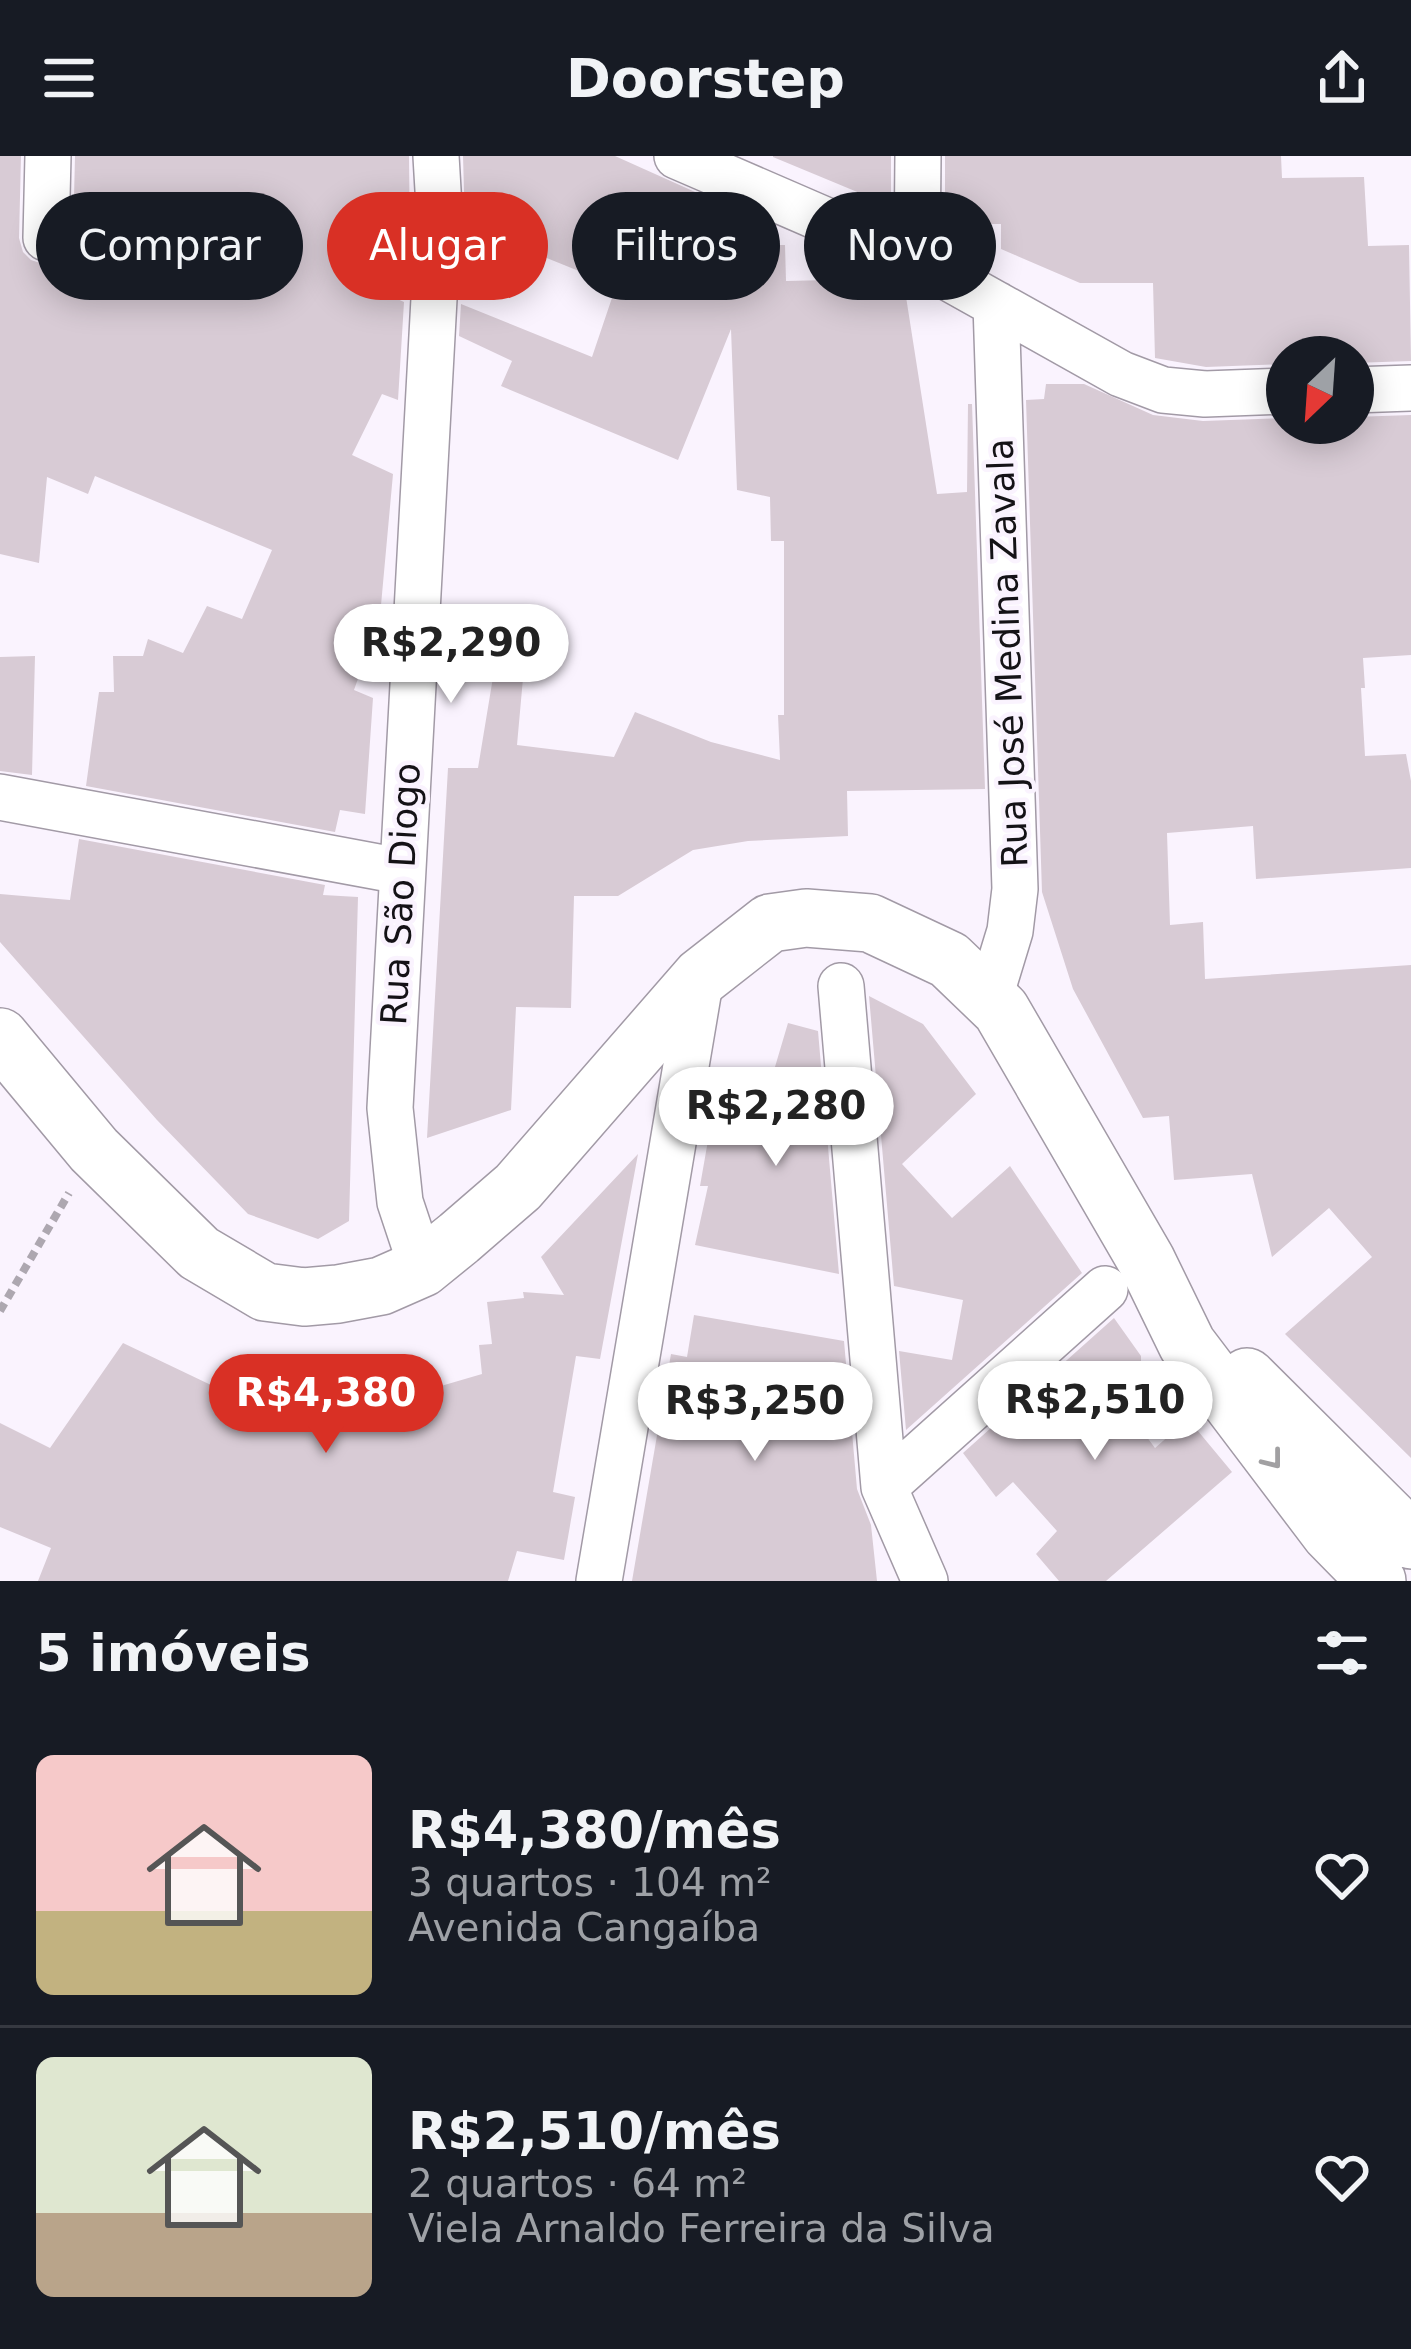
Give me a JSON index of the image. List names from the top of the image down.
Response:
{
  "streets": {
    "street": ["Rua José Medina Zavala", "Rua São Diogo"]
  },
  "north": "bottom left",
  "page": {
    "header": "Doorstep",
    "chip": [
      "Comprar",
      "Alugar",
      "Filtros",
      "Novo"
    ],
    "price": [
      "R$2,290",
      "R$2,280",
      "R$4,380",
      "R$2,510",
      "R$3,250"
    ],
    "heading": "5 imóveis",
    "list": [
      {
        "name": "R$4,380/mês",
        "note": "3 quartos · 104 m² · Avenida Cangaíba"
      },
      {
        "name": "R$2,510/mês",
        "note": "2 quartos · 64 m² · Viela Arnaldo Ferreira da Silva"
      }
    ]
  }
}
